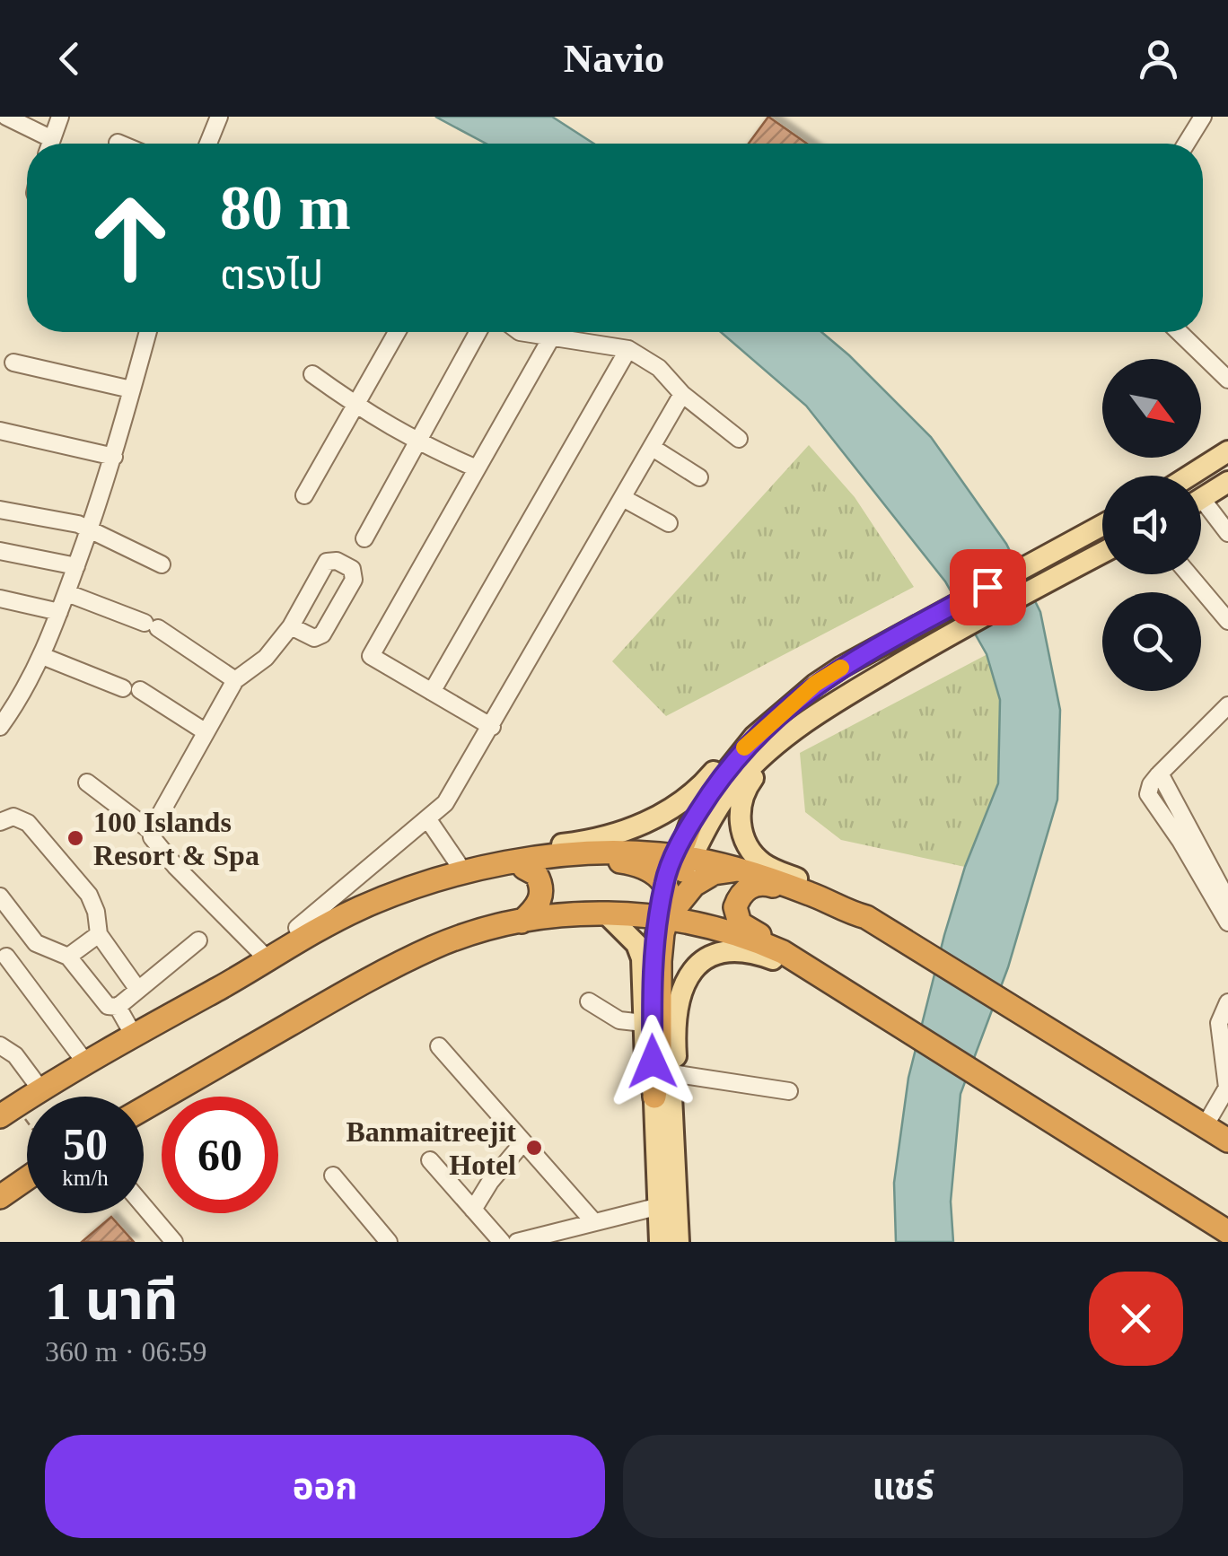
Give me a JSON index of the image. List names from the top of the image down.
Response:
{
  "places": ["100 Islands Resort & Spa", "Banmaitreejit Hotel"],
  "north": "bottom right",
  "page": {
    "header": "Navio",
    "turn": ["80 m", "ตรงไป"],
    "speed": "50 km/h",
    "limit": "60",
    "heading": ["1 นาที", "360 m · 06:59"],
    "buttons": ["ออก", "แชร์"]
  }
}
